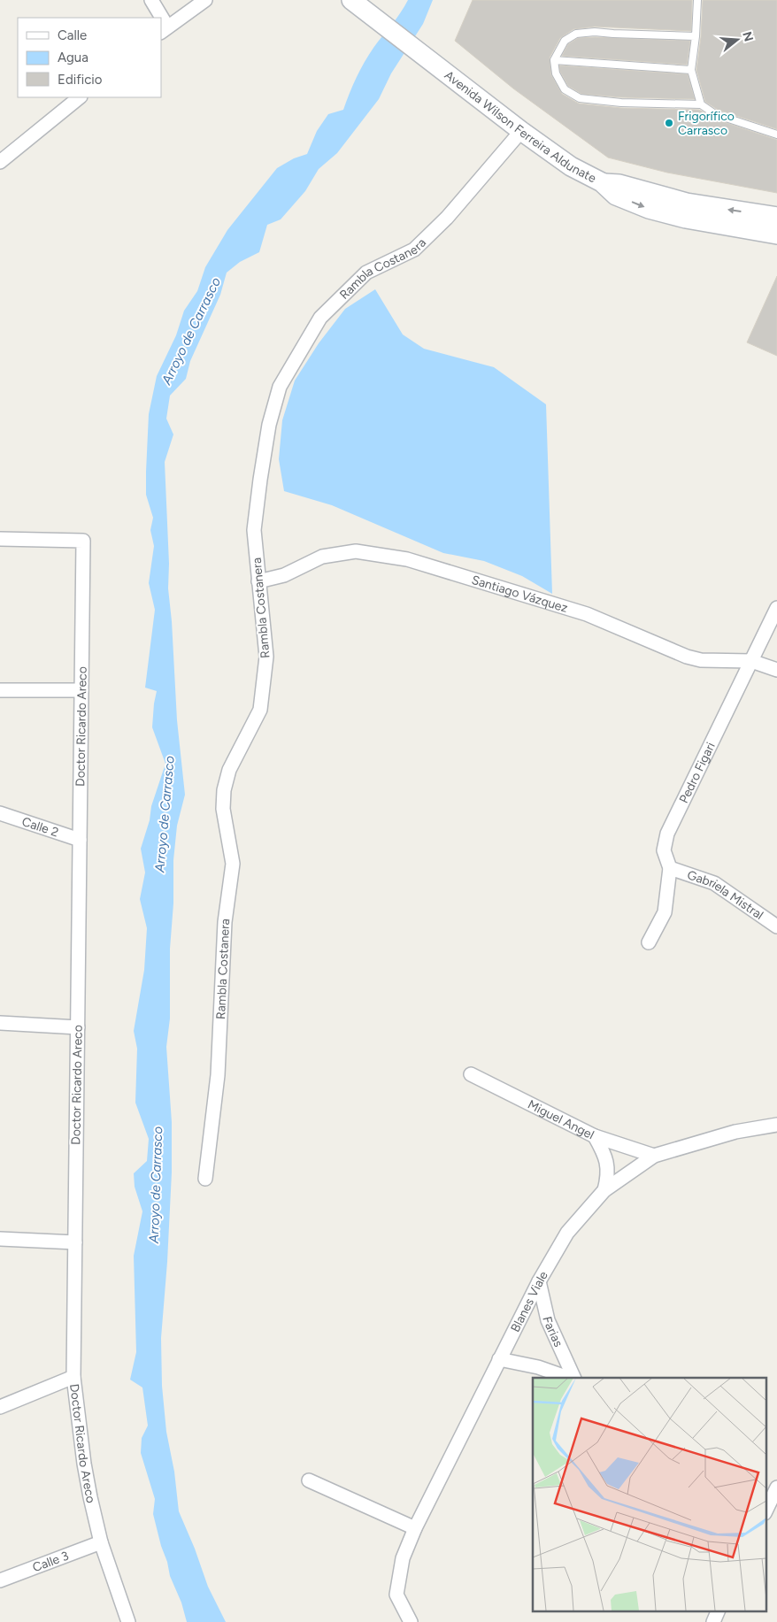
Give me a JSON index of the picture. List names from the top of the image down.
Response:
{
  "streets": {
    "main road": ["Avenida Wilson Ferreira Aldunate"],
    "street": [
      "Rambla Costanera",
      "Santiago Vázquez",
      "Doctor Ricardo Areco",
      "Pedro Figari",
      "Calle 2",
      "Gabriela Mistral",
      "Miguel Angel",
      "Blanes Viale",
      "Farias",
      "Calle 3"
    ]
  },
  "crossings": [
    ["Avenida Wilson Ferreira Aldunate", "Rambla Costanera"],
    ["Rambla Costanera", "Santiago Vázquez"],
    ["Santiago Vázquez", "Pedro Figari"],
    ["Doctor Ricardo Areco", "Calle 2"],
    ["Doctor Ricardo Areco", "Calle 3"],
    ["Pedro Figari", "Gabriela Mistral"],
    ["Miguel Angel", "Blanes Viale"],
    ["Blanes Viale", "Farias"]
  ],
  "water": ["Arroyo de Carrasco"],
  "places": ["Frigorífico Carrasco"],
  "legend": ["Calle", "Agua", "Edificio"],
  "north": "right"
}
